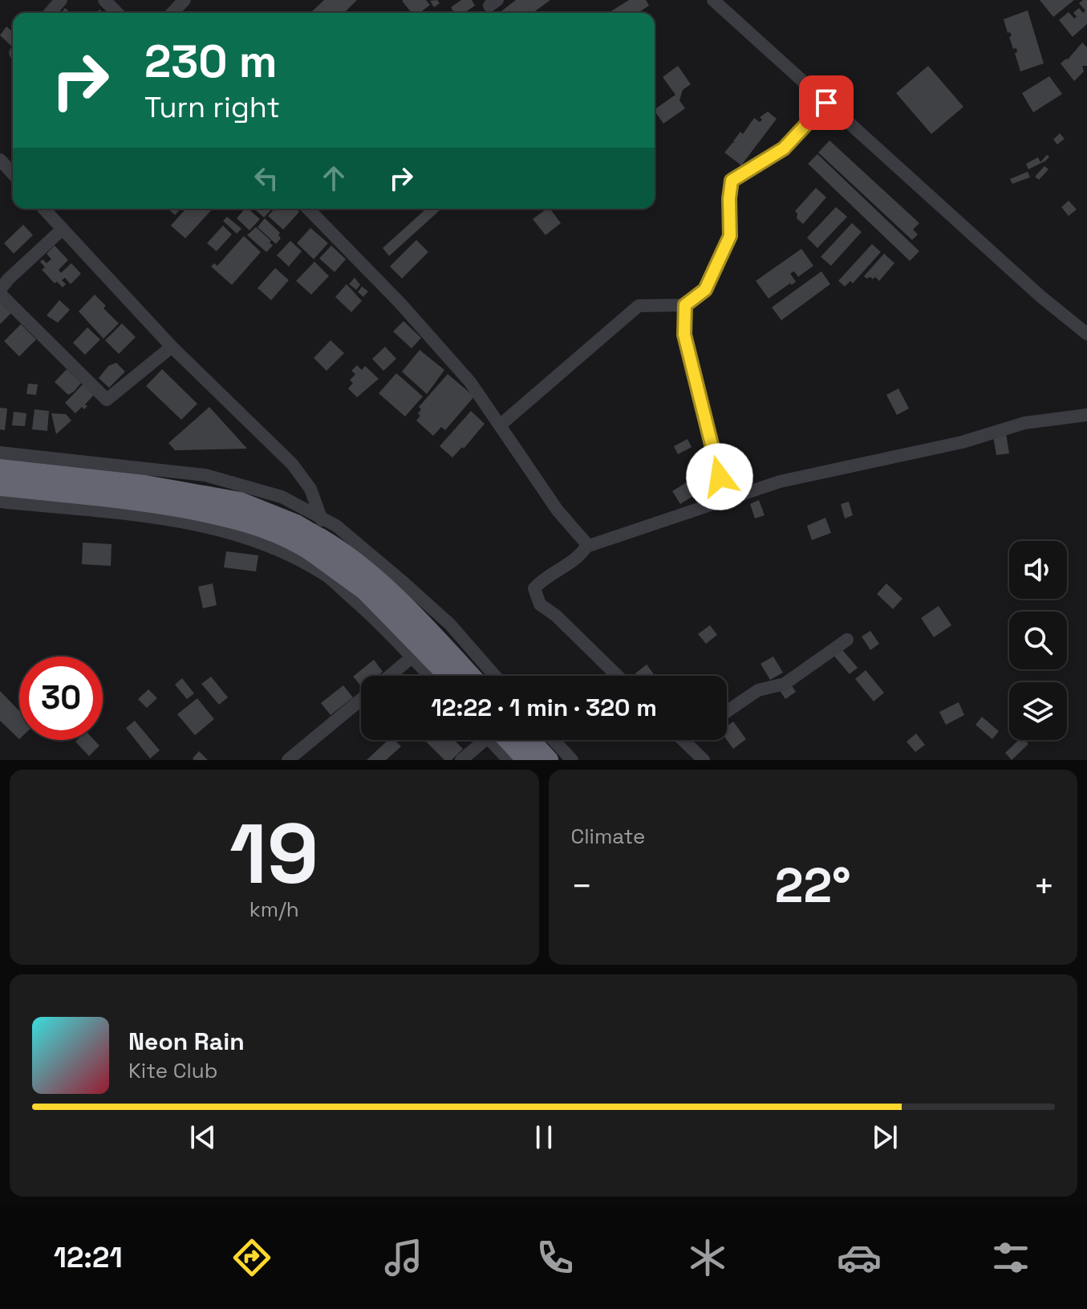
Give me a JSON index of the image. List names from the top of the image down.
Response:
{
  "page": {
    "turn": ["230 m", "Turn right"],
    "limit": "30",
    "trip": "12:22 · 1 min · 320 m",
    "tile": [
      ["19", "km/h"],
      "Climate"
    ],
    "heat": ["−", "22°", "+"],
    "song": ["Neon Rain", "Kite Club"],
    "tabs": "12:21"
  }
}
